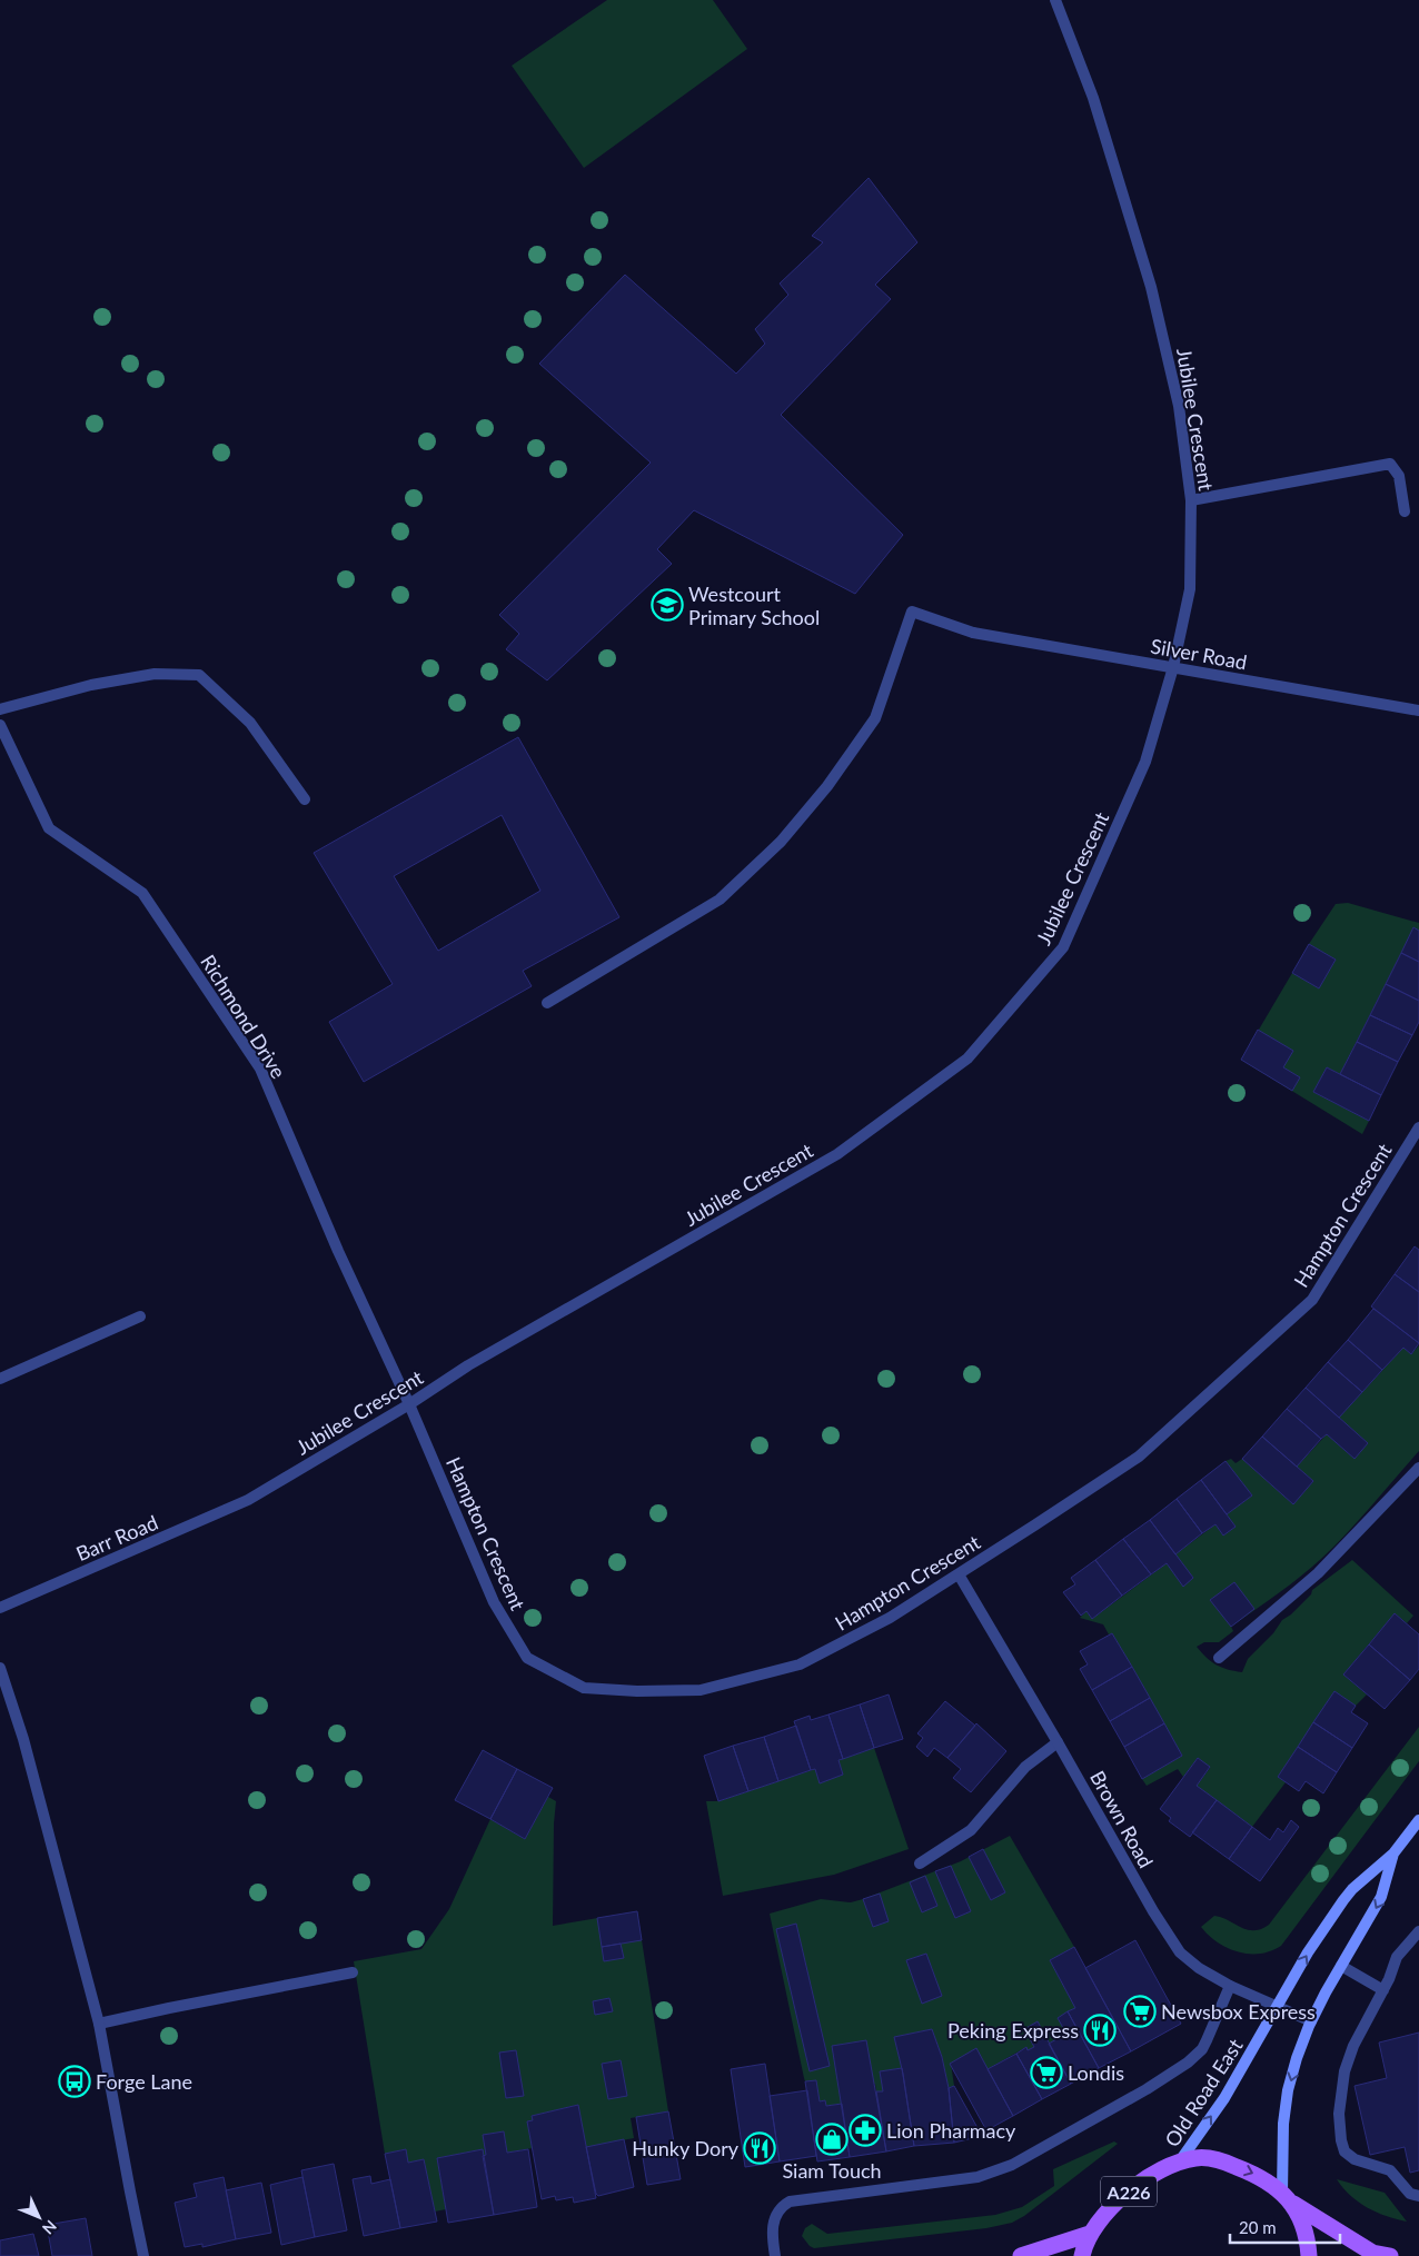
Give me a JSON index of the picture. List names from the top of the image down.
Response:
{
  "streets": {
    "main road": ["Old Road East", "A226"],
    "street": [
      "Jubilee Crescent",
      "Silver Road",
      "Richmond Drive",
      "Hampton Crescent",
      "Barr Road",
      "Brown Road"
    ]
  },
  "crossings": [
    ["Jubilee Crescent", "Silver Road"],
    ["Jubilee Crescent", "Richmond Drive"],
    ["Jubilee Crescent", "Hampton Crescent"],
    ["Jubilee Crescent", "Barr Road"],
    ["Richmond Drive", "Hampton Crescent"],
    ["Hampton Crescent", "Brown Road"],
    ["Brown Road", "Old Road East"],
    ["Old Road East", "A226"]
  ],
  "places": {
    "school or university": ["Westcourt Primary School"],
    "supermarket": ["Newsbox Express", "Londis"],
    "restaurant": ["Peking Express", "Hunky Dory"],
    "bus stop": ["Forge Lane"],
    "pharmacy": ["Lion Pharmacy"],
    "shop": ["Siam Touch"]
  },
  "scale_bar": "20 m",
  "north": "bottom right"
}
